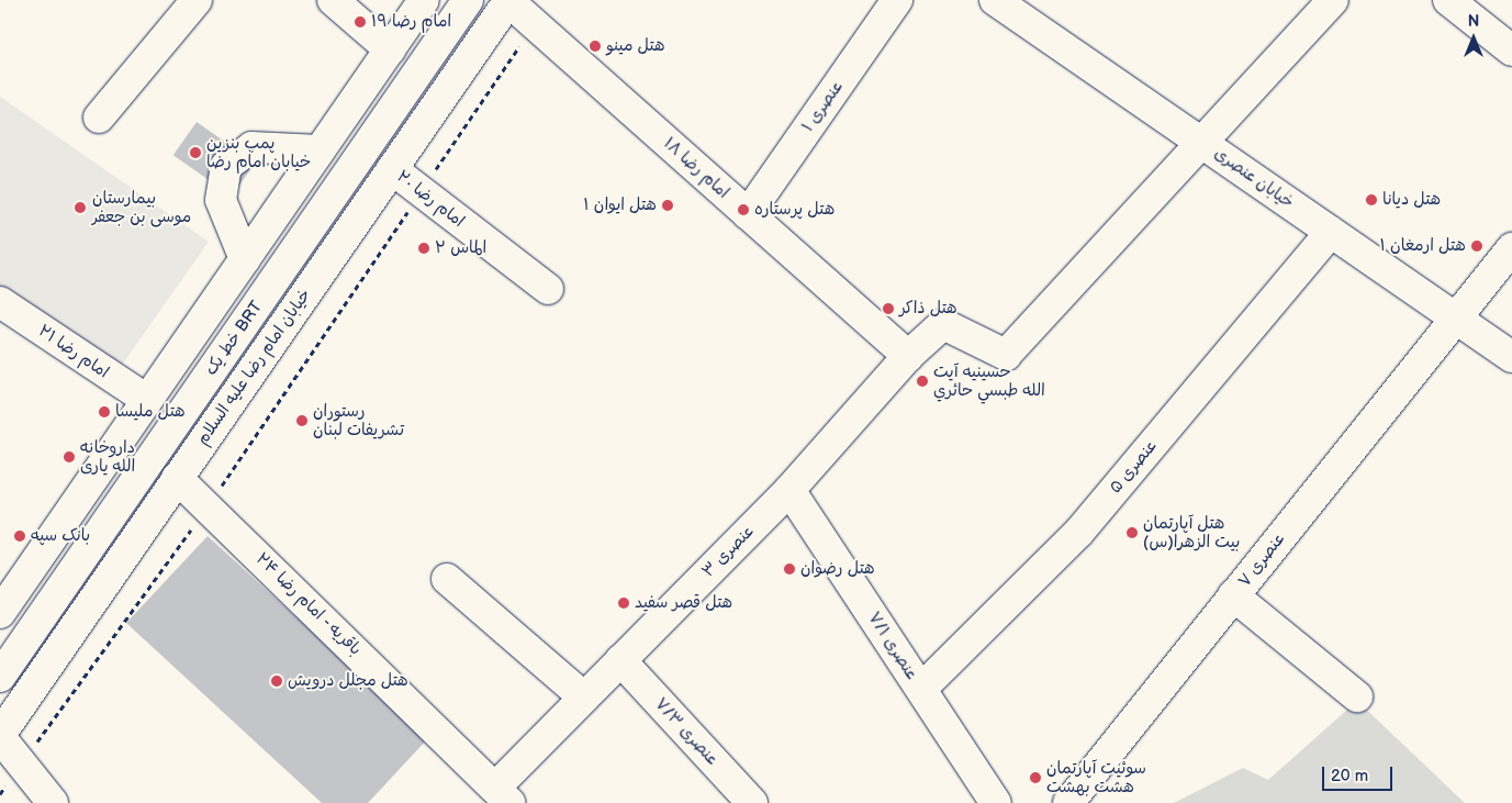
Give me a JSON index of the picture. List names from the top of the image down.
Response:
{
  "streets": {
    "street": [
      "عنصری ۱",
      "امام رضا ۱۸",
      "خیابان عنصری",
      "امام رضا ۲۰",
      "خط یک BRT",
      "امام رضا ۲۱",
      "خیابان امام رضا علیه السلام",
      "عنصری ۵",
      "عنصری ۳",
      "عنصری ۷",
      "باقریه - امام رضا ۲۴",
      "عنصری ۷/۱",
      "عنصری ۷/۳"
    ]
  },
  "crossings": [
    ["عنصری ۱", "امام رضا ۱۸"],
    ["امام رضا ۱۸", "خیابان امام رضا علیه السلام"],
    ["امام رضا ۱۸", "عنصری ۳"],
    ["خیابان عنصری", "عنصری ۵"],
    ["خیابان عنصری", "عنصری ۳"],
    ["خیابان عنصری", "عنصری ۷"],
    ["امام رضا ۲۰", "خیابان امام رضا علیه السلام"],
    ["خیابان امام رضا علیه السلام", "باقریه - امام رضا ۲۴"],
    ["عنصری ۵", "عنصری ۷/۱"],
    ["عنصری ۳", "باقریه - امام رضا ۲۴"],
    ["عنصری ۳", "عنصری ۷/۱"],
    ["عنصری ۳", "عنصری ۷/۳"]
  ],
  "places": [
    "امام رضا ۱۹",
    "هتل مینو",
    "پمپ بنزین خیابان امام رضا",
    "هتل دیانا",
    "هتل ایوان ۱",
    "بیمارستان موسی بن جعفر",
    "هتل پرستاره",
    "هتل ارمغان ۱",
    "الماس ۲",
    "هتل ذاکر",
    "حسينيه آيت الله طبسي حائري",
    "هتل ملیسا",
    "رستوران تشریفات لبنان",
    "داروخانه الله یاری",
    "هتل آپارتمان بیت الزهرا(س)",
    "بانک سپه",
    "هتل رضوان",
    "هتل قصر سفید",
    "هتل مجلل درویش",
    "سوئیت آپارتمان هشت بهشت"
  ],
  "scale_bar": "20 m",
  "north": "top"
}
